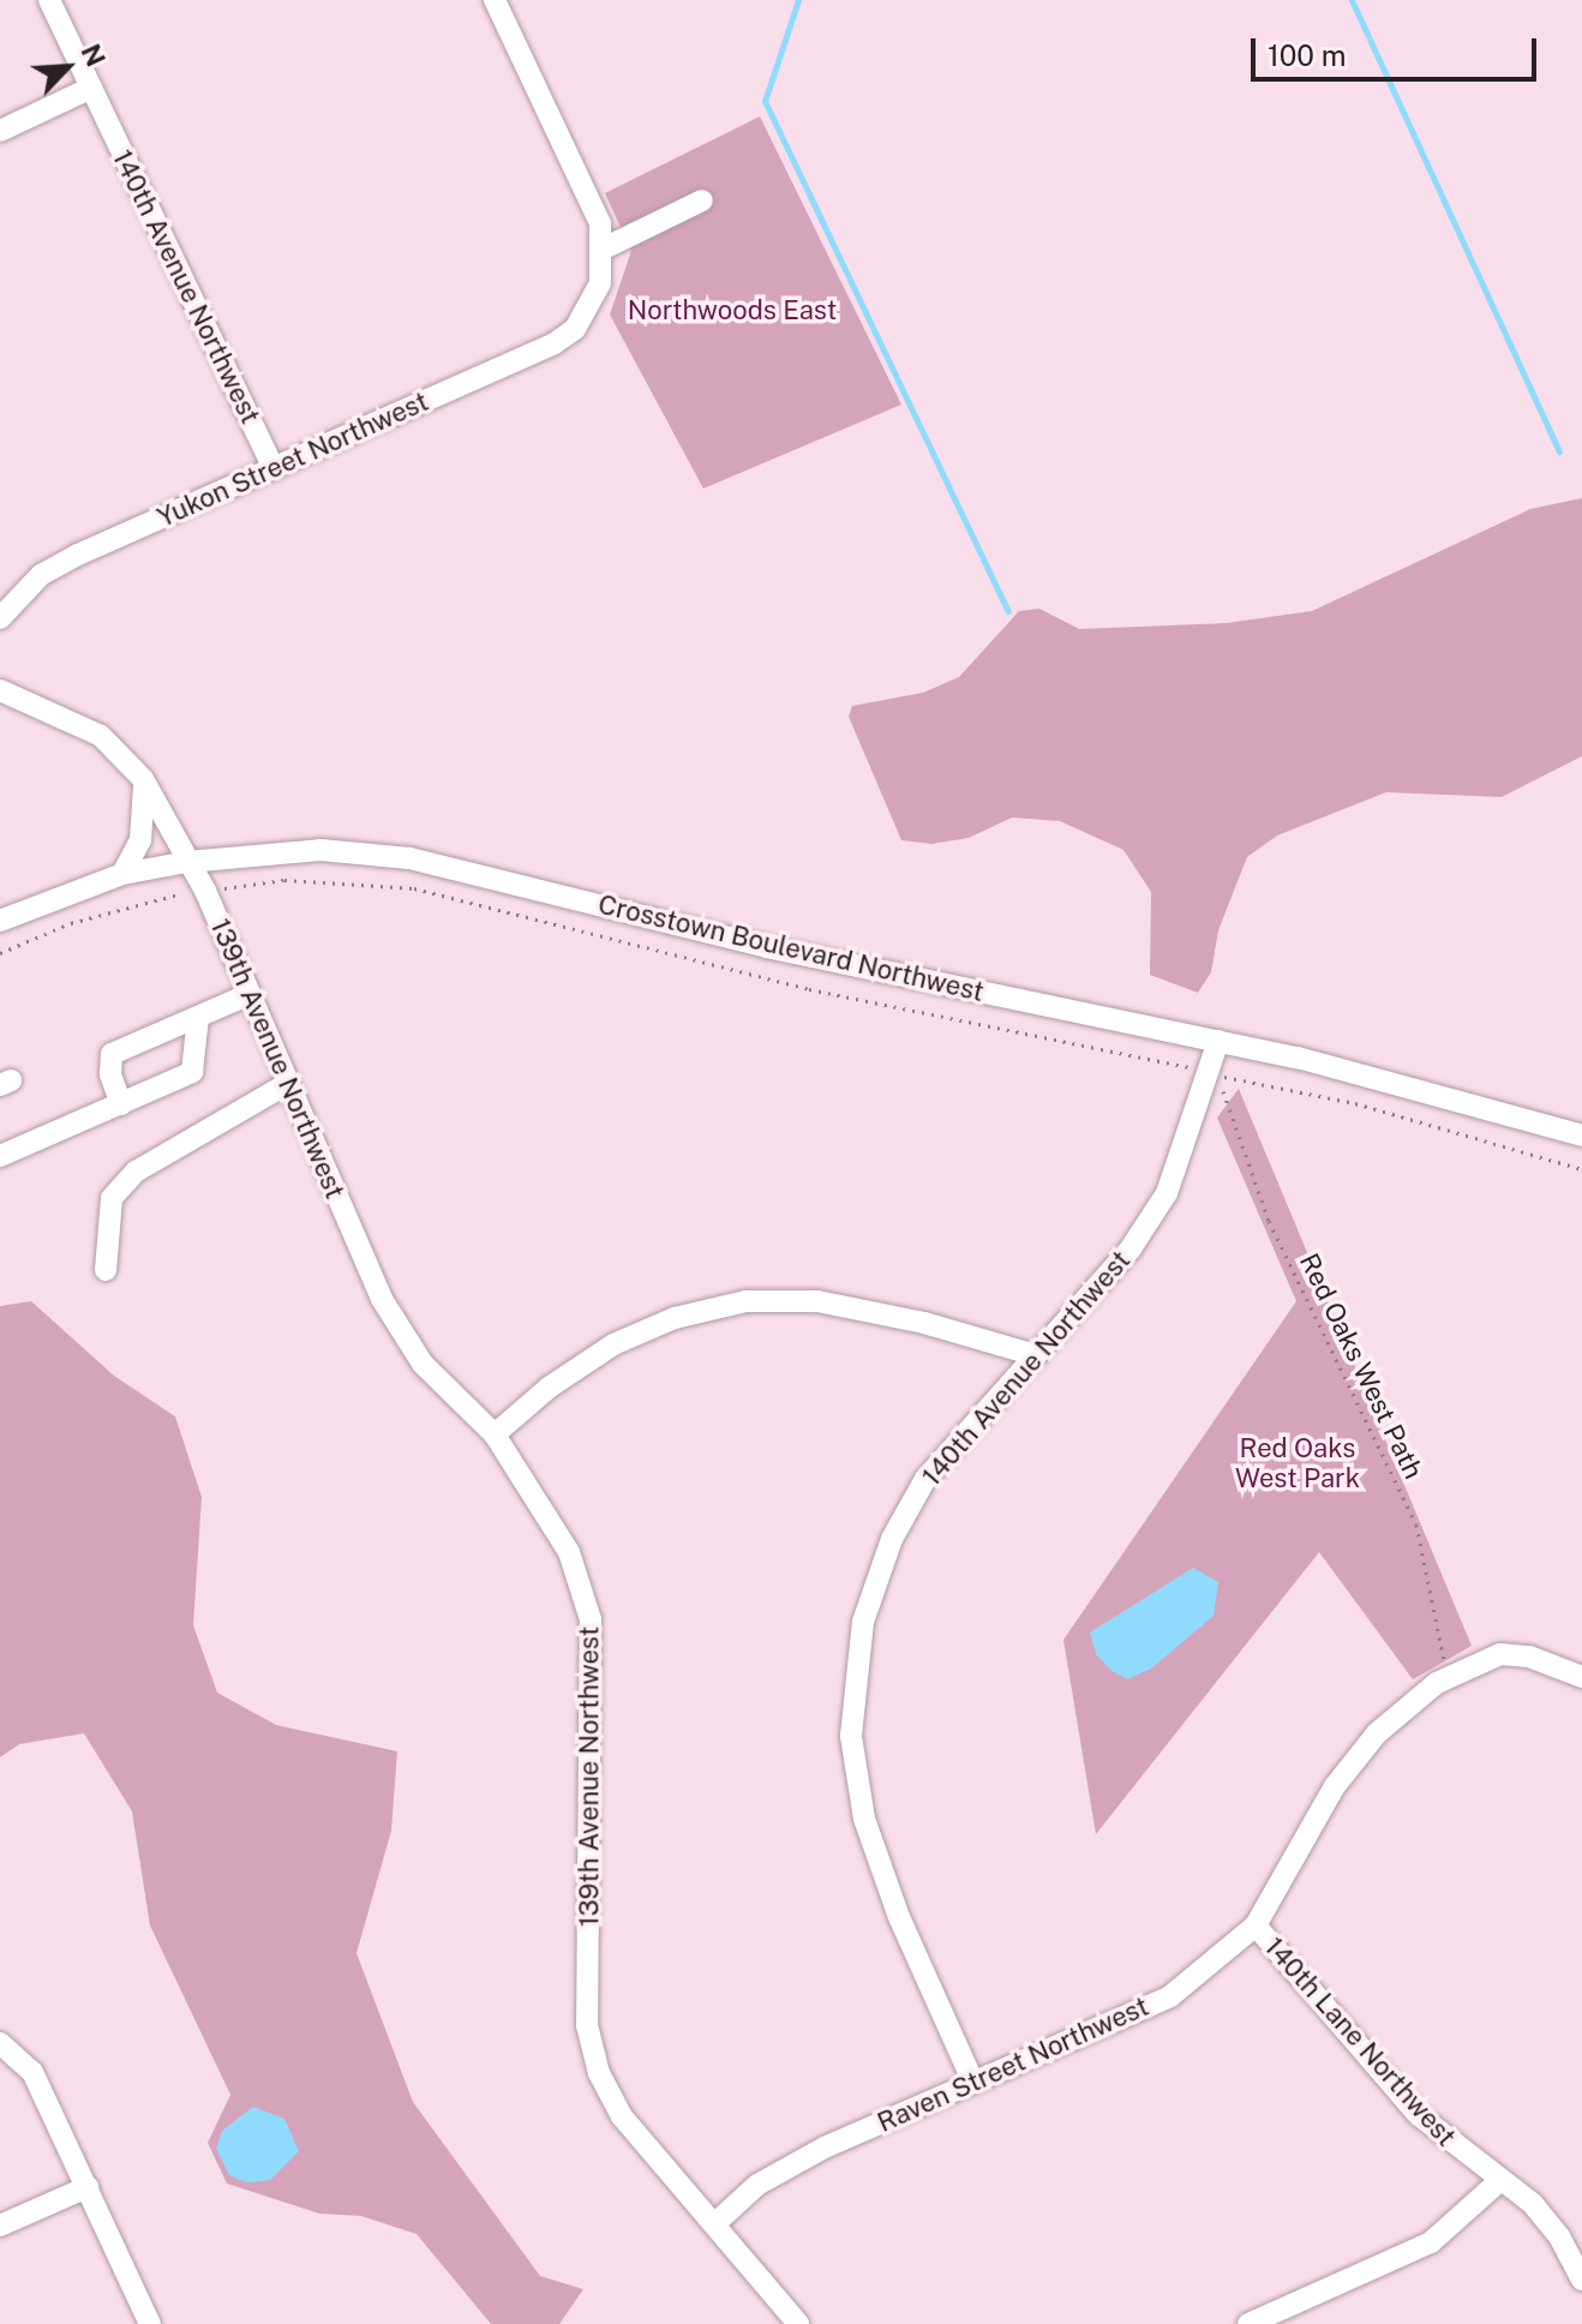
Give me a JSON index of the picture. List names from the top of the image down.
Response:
{
  "streets": {
    "street": [
      "140th Avenue Northwest",
      "Yukon Street Northwest",
      "Crosstown Boulevard Northwest",
      "139th Avenue Northwest",
      "140th Lane Northwest",
      "Raven Street Northwest"
    ],
    "path": ["Red Oaks West Path"]
  },
  "crossings": [
    ["140th Avenue Northwest", "Yukon Street Northwest"],
    ["140th Avenue Northwest", "Crosstown Boulevard Northwest"],
    ["140th Avenue Northwest", "Raven Street Northwest"],
    ["Crosstown Boulevard Northwest", "139th Avenue Northwest"],
    ["139th Avenue Northwest", "Raven Street Northwest"],
    ["Red Oaks West Path", "Raven Street Northwest"],
    ["140th Lane Northwest", "Raven Street Northwest"]
  ],
  "parks": ["Northwoods East", "Red Oaks West Park"],
  "scale_bar": "100 m",
  "north": "top right"
}
